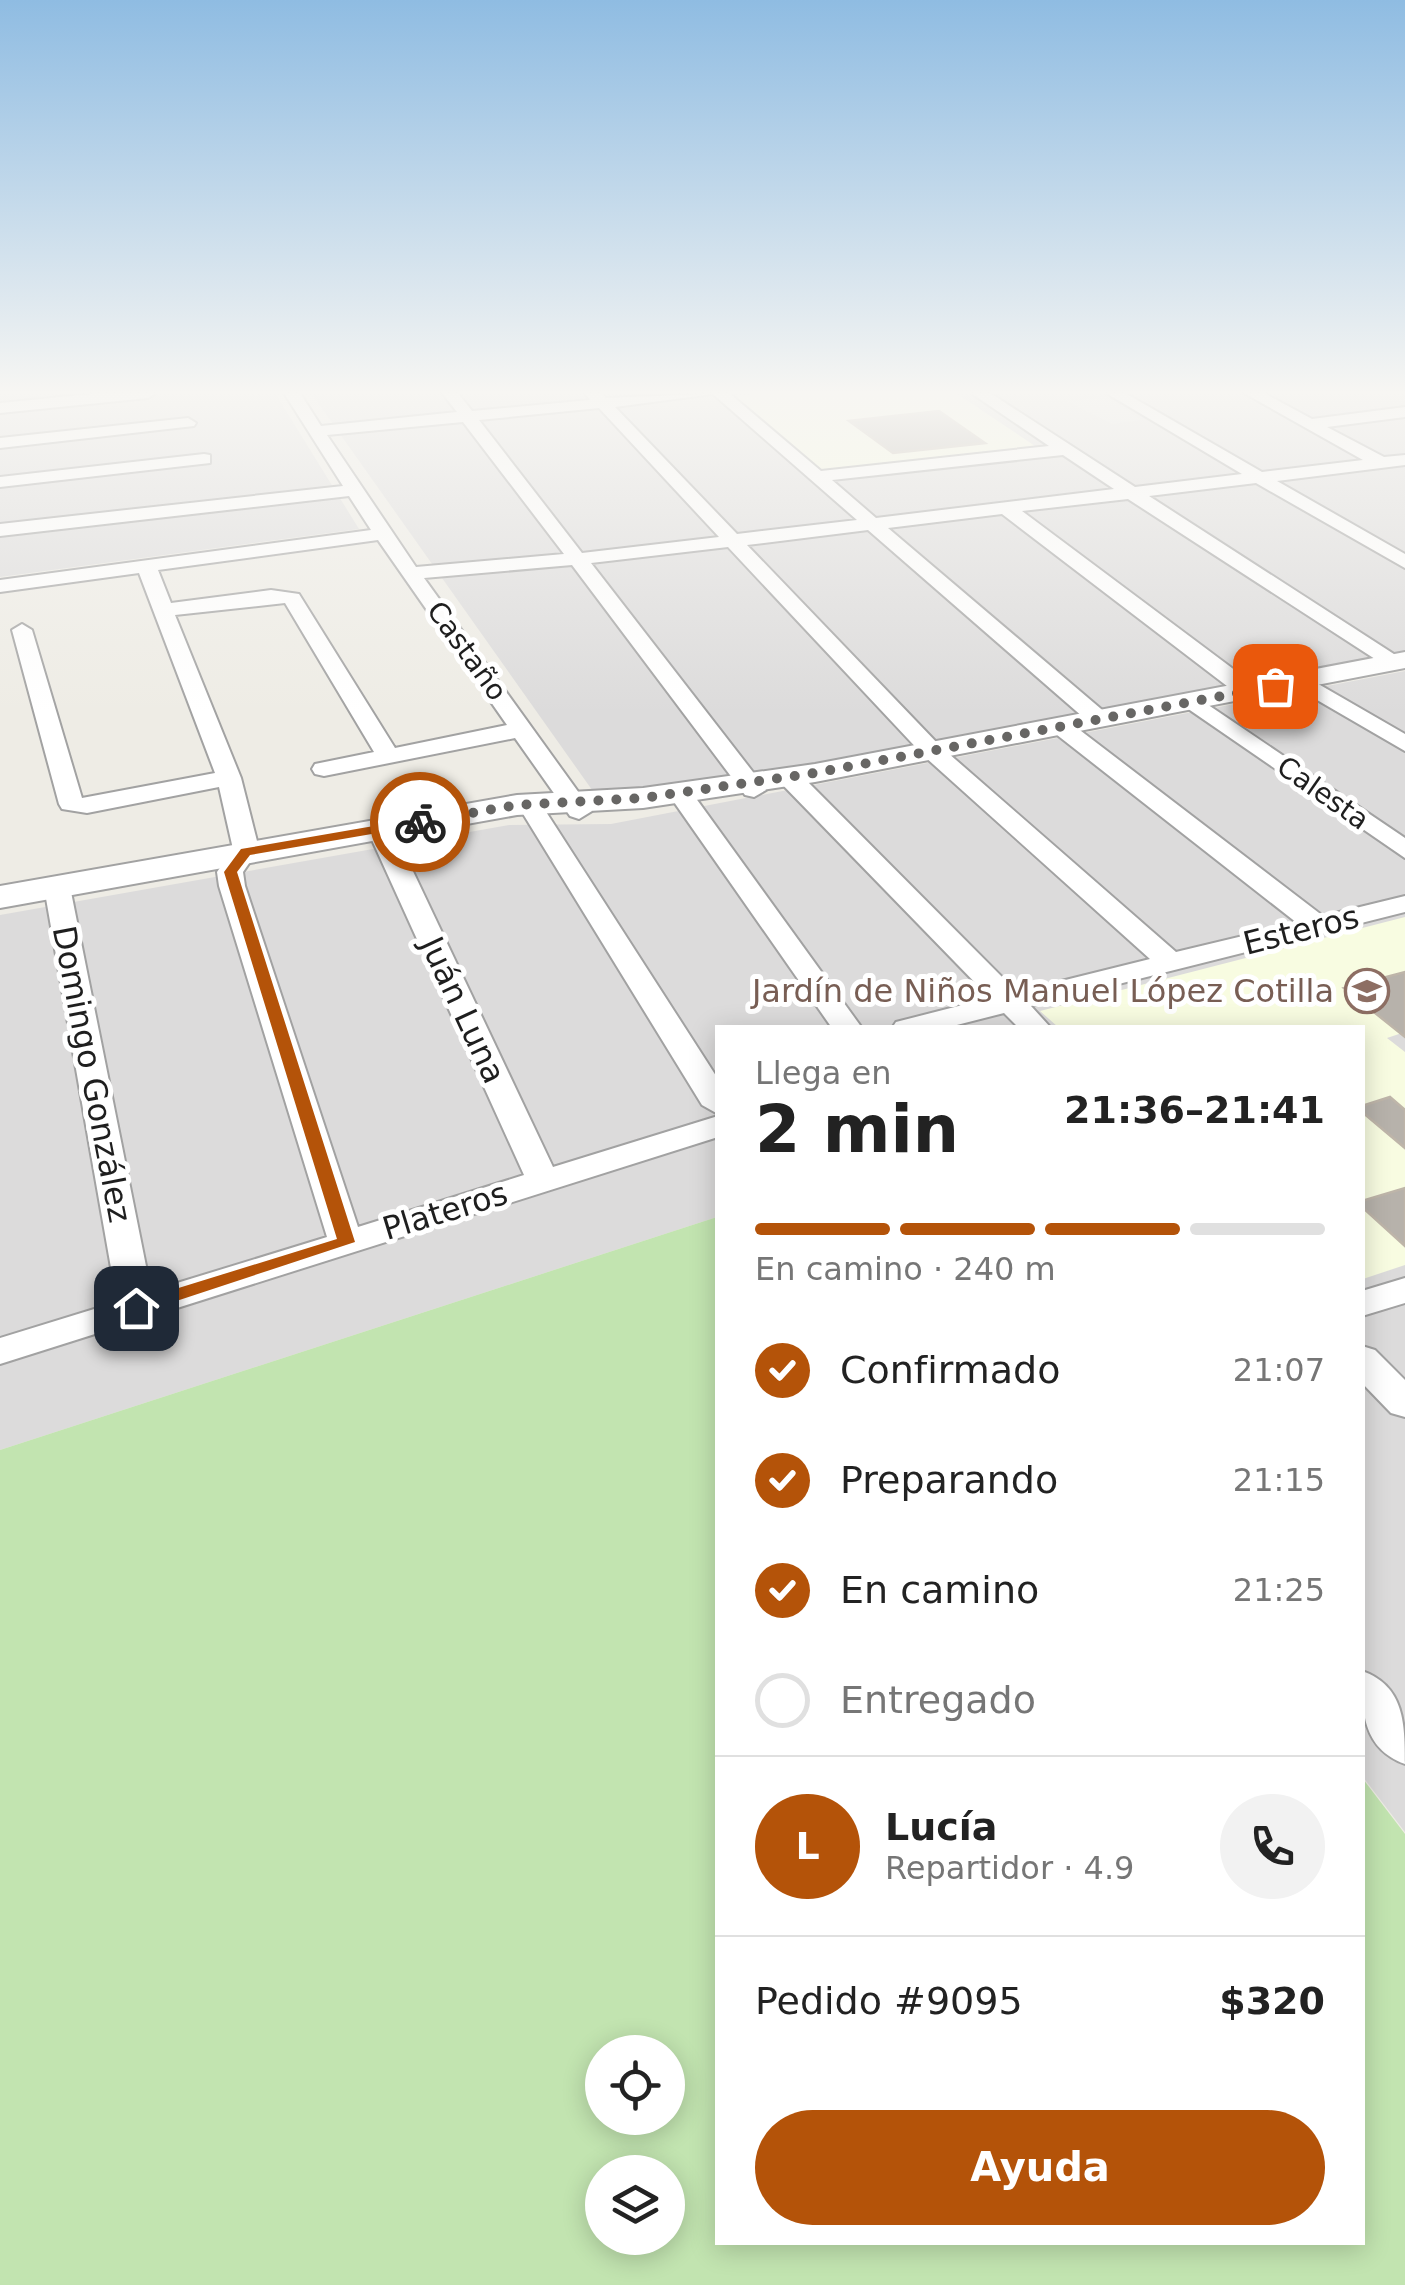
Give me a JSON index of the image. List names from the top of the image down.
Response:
{
  "streets": {
    "street": [
      "Castaño",
      "Calesta",
      "Esteros",
      "Juán Luna",
      "Domingo González",
      "Plateros"
    ]
  },
  "crossings": [
    ["Juán Luna", "Plateros"],
    ["Domingo González", "Plateros"]
  ],
  "places": {
    "school or university": ["Jardín de Niños Manuel López Cotilla"]
  },
  "page": {
    "heading": ["2 min", "Llega en", "21:36–21:41"],
    "panel": [
      "Lucía",
      "Repartidor · 4.9",
      "Pedido #9095",
      "$320"
    ],
    "bar": "En camino · 240 m",
    "list": [
      ["Confirmado", "21:07"],
      ["Preparando", "21:15"],
      ["En camino", "21:25"],
      "Entregado"
    ],
    "round": "L",
    "buttons": "Ayuda"
  }
}
